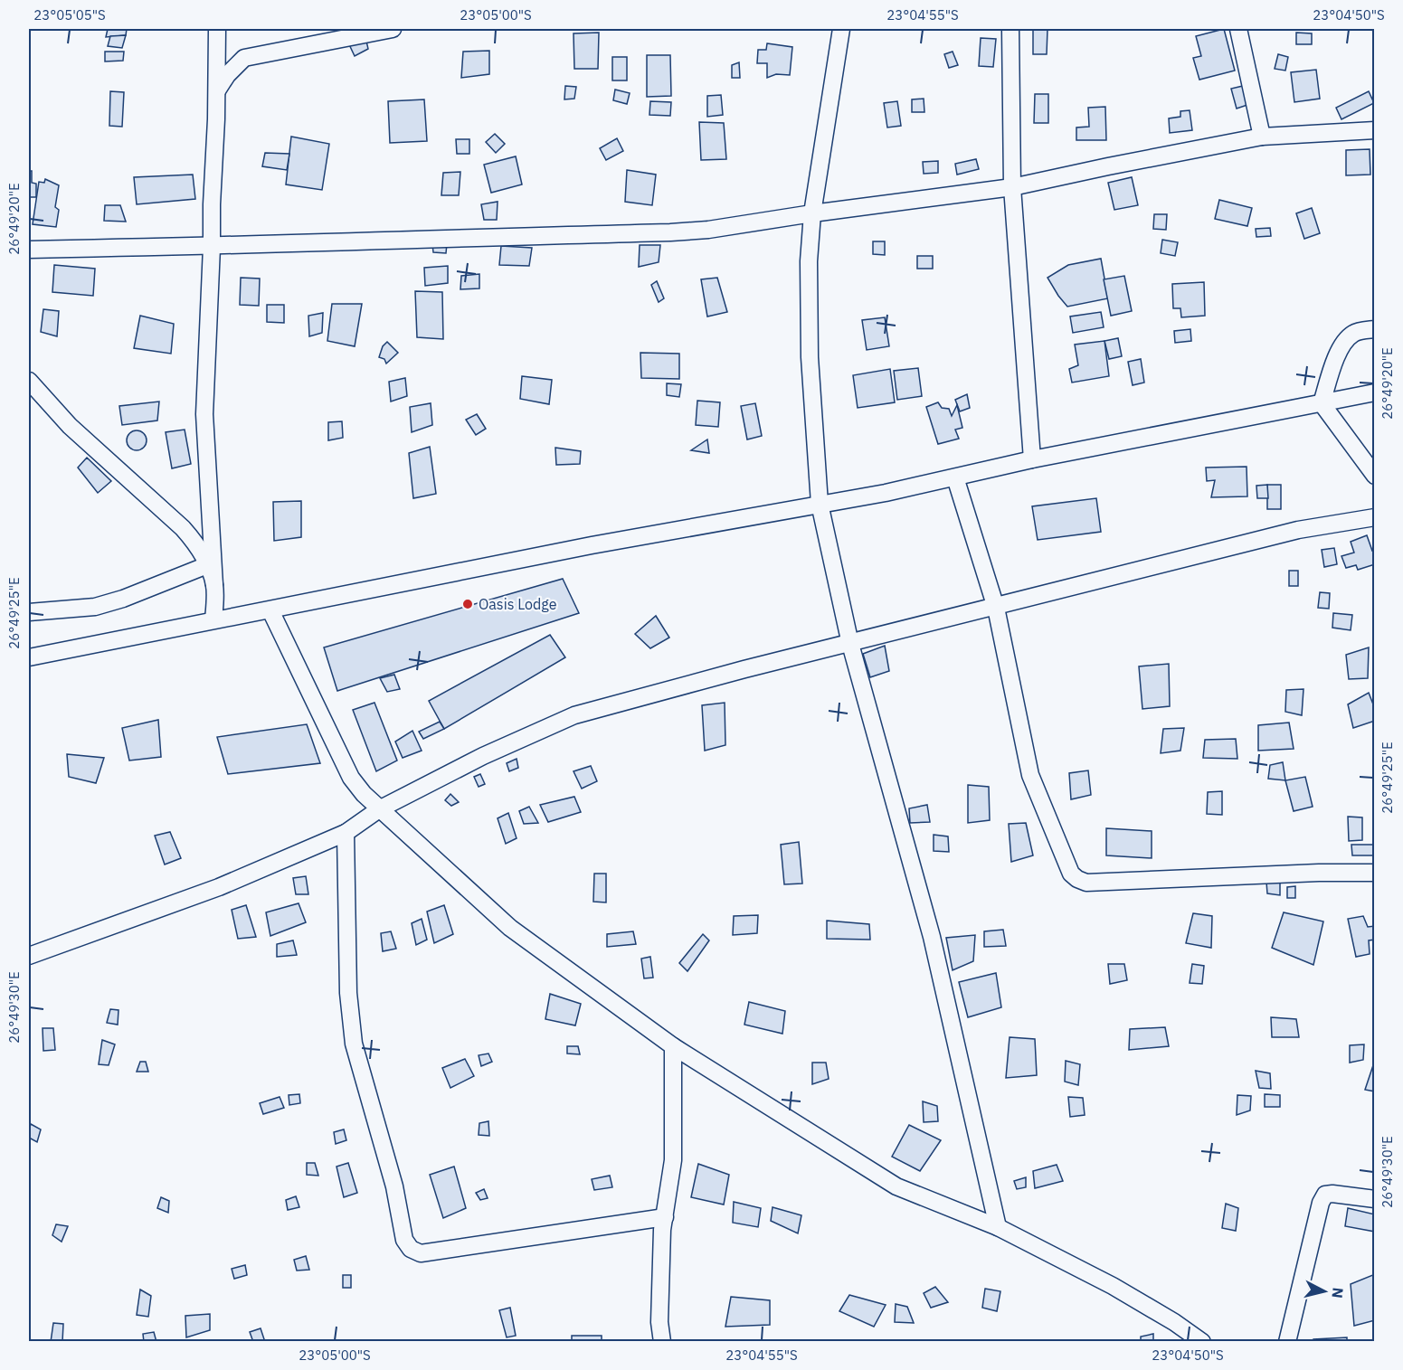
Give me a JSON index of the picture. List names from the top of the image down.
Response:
{
  "places": ["Oasis Lodge"],
  "north": "right",
  "coordinates": [
    "23°05'05\"S",
    "23°05'00\"S",
    "23°04'55\"S",
    "23°04'50\"S",
    "26°49'20\"E",
    "26°49'25\"E",
    "26°49'30\"E"
  ]
}
